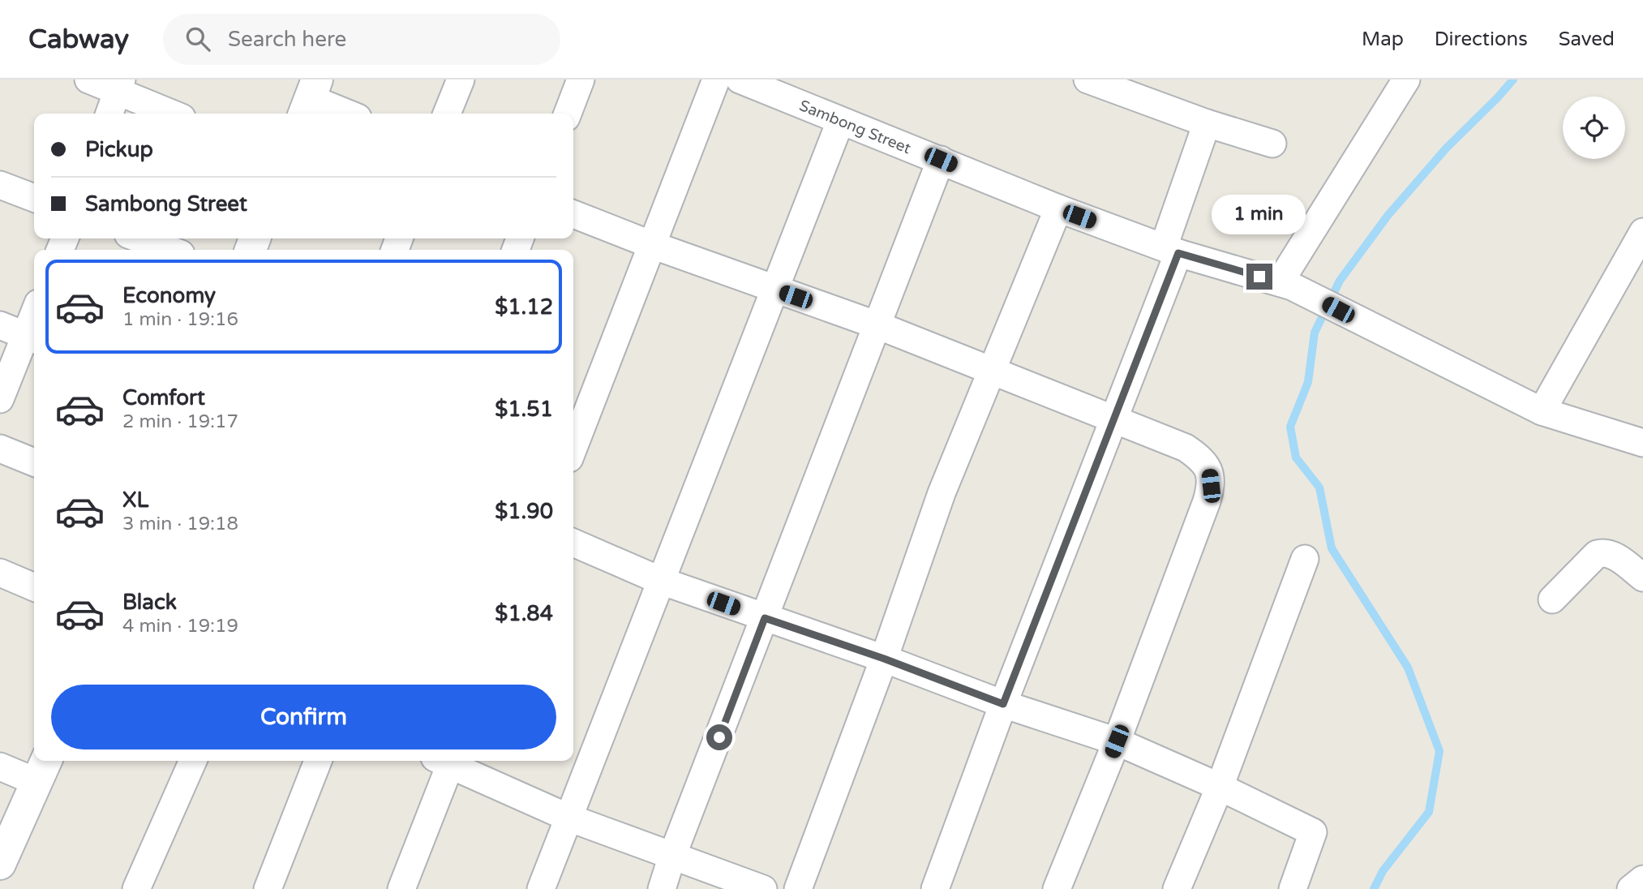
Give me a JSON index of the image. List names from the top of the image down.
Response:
{
  "streets": {
    "street": ["Sambong Street"]
  },
  "page": {
    "header": "Cabway",
    "search": "Search here",
    "nav": ["Map", "Directions", "Saved"],
    "banner": ["Pickup", "Sambong Street"],
    "bubble": "1 min",
    "list": [
      {
        "name": "Economy",
        "note": "1 min · 19:16",
        "value": "$1.12"
      },
      {
        "name": "Comfort",
        "note": "2 min · 19:17",
        "value": "$1.51"
      },
      {
        "name": "XL",
        "note": "3 min · 19:18",
        "value": "$1.90"
      },
      {
        "name": "Black",
        "note": "4 min · 19:19",
        "value": "$1.84"
      }
    ],
    "buttons": "Confirm"
  }
}
